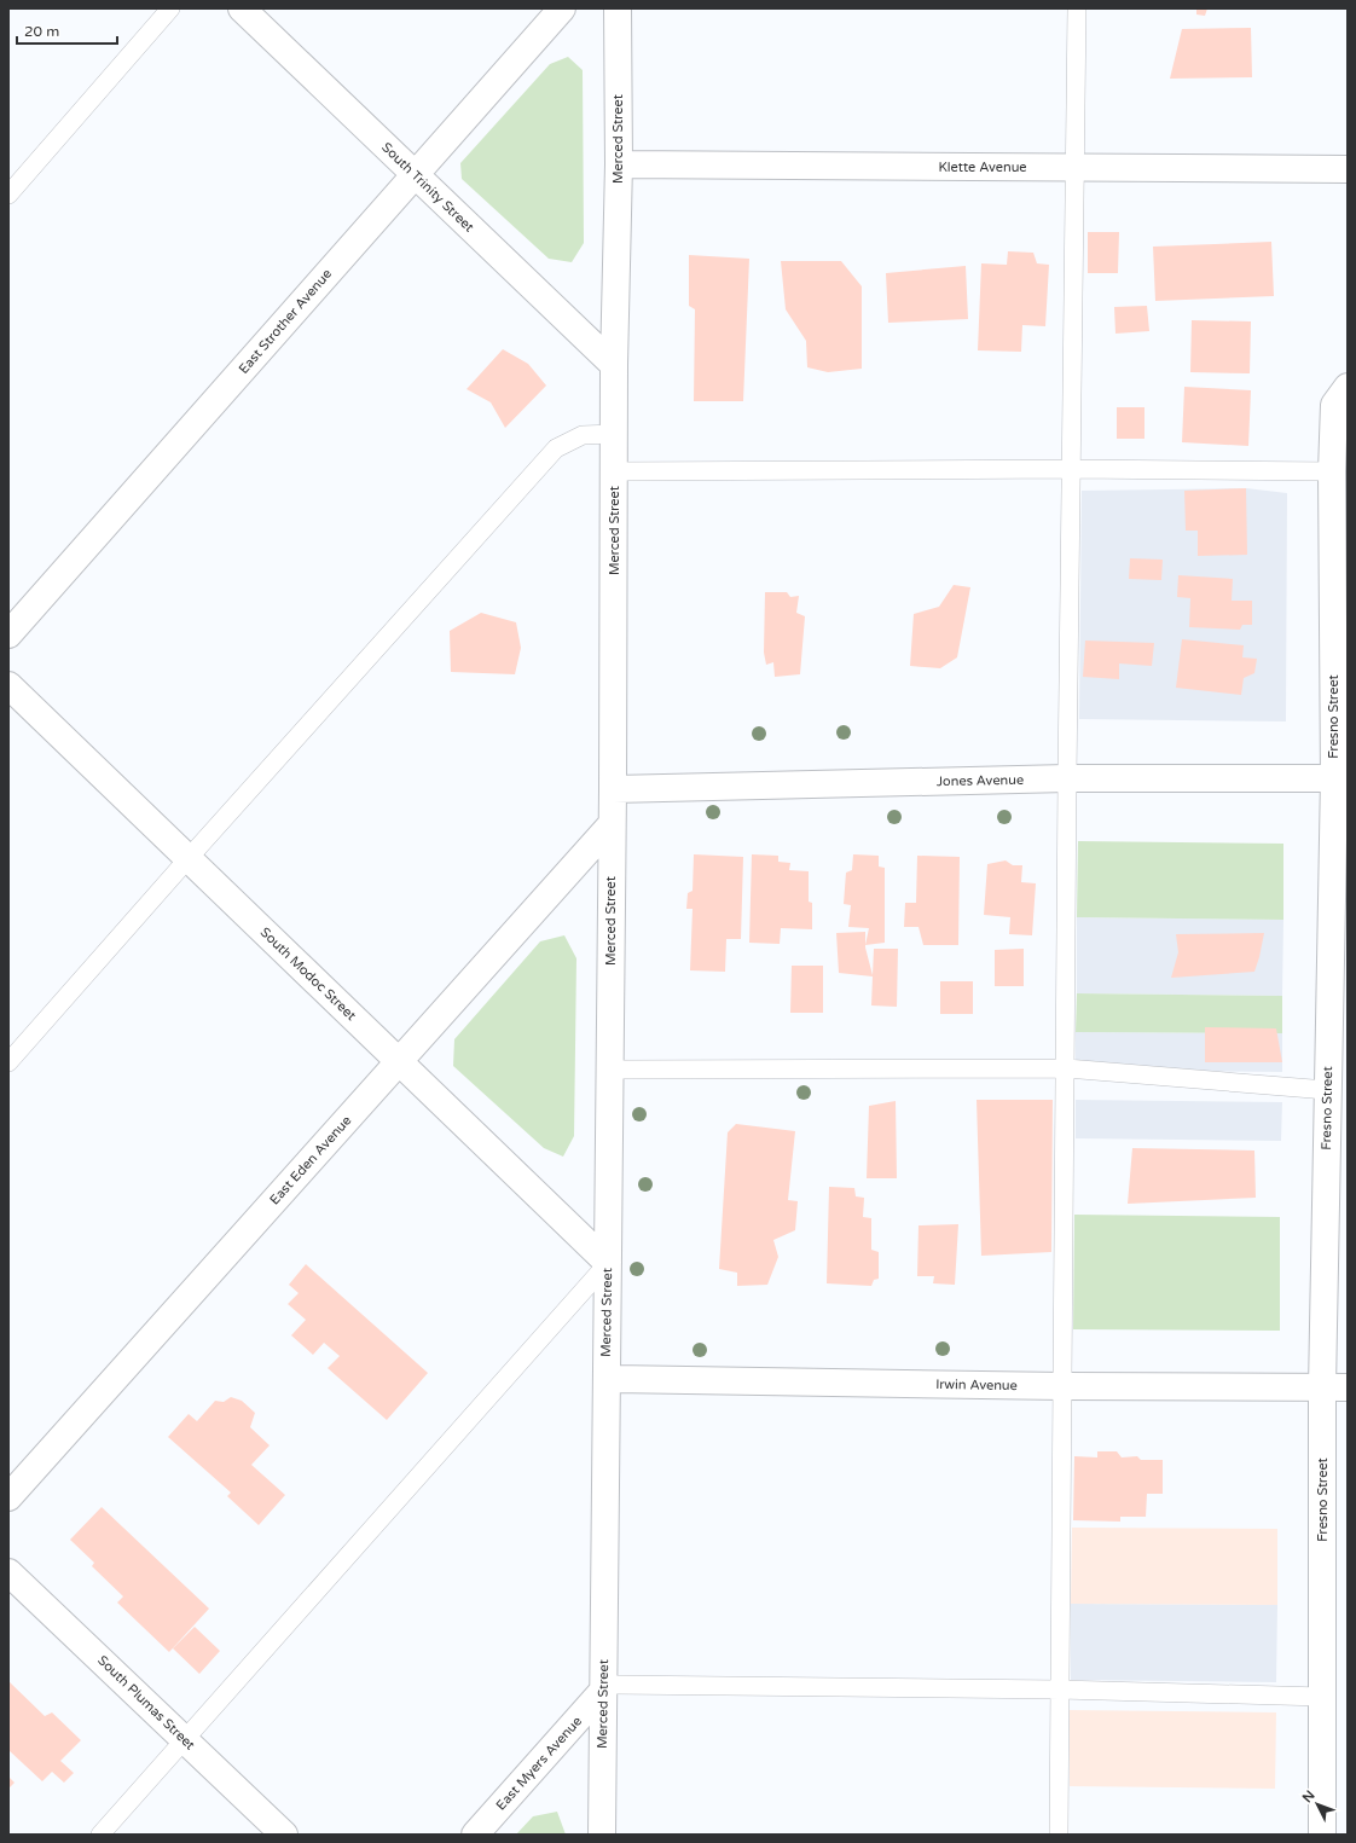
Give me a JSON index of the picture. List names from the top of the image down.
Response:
{
  "streets": {
    "street": [
      "Merced Street",
      "Klette Avenue",
      "South Trinity Street",
      "East Strother Avenue",
      "Fresno Street",
      "Jones Avenue",
      "South Modoc Street",
      "East Eden Avenue",
      "Irwin Avenue",
      "South Plumas Street",
      "East Myers Avenue"
    ]
  },
  "crossings": [
    ["Merced Street", "Klette Avenue"],
    ["Merced Street", "South Trinity Street"],
    ["Merced Street", "Jones Avenue"],
    ["Merced Street", "South Modoc Street"],
    ["Merced Street", "East Eden Avenue"],
    ["Merced Street", "Irwin Avenue"],
    ["Merced Street", "East Myers Avenue"],
    ["South Trinity Street", "East Strother Avenue"],
    ["Fresno Street", "Jones Avenue"],
    ["Fresno Street", "Irwin Avenue"],
    ["South Modoc Street", "East Eden Avenue"]
  ],
  "scale_bar": "20 m",
  "north": "top left"
}
